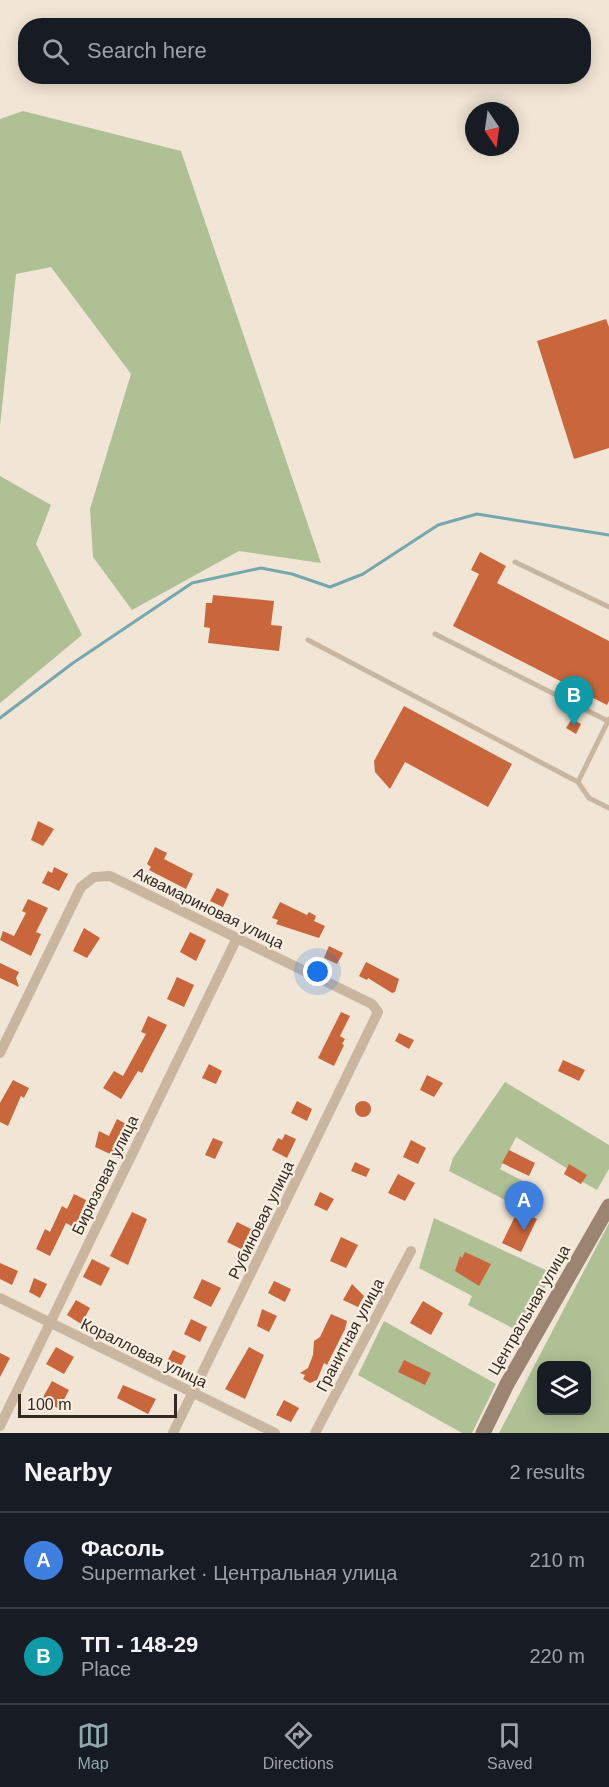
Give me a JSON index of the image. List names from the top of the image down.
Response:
{
  "streets": {
    "main road": ["Центральная улица"],
    "street": [
      "Аквамариновая улица",
      "Бирюзовая улица",
      "Рубиновая улица",
      "Гранитная улица",
      "Коралловая улица"
    ]
  },
  "crossings": [
    ["Аквамариновая улица", "Бирюзовая улица"],
    ["Аквамариновая улица", "Рубиновая улица"],
    ["Бирюзовая улица", "Коралловая улица"],
    ["Рубиновая улица", "Коралловая улица"]
  ],
  "scale_bar": "100 m",
  "north": "bottom",
  "page": {
    "search": "Search here",
    "pins": ["B", "A"],
    "scale": "100 m",
    "heading": ["Nearby", "2 results"],
    "list": [
      {
        "mark": "A",
        "name": "Фасоль",
        "note": "Supermarket · Центральная улица",
        "value": "210 m"
      },
      {
        "mark": "B",
        "name": "ТП - 148-29",
        "note": "Place",
        "value": "220 m"
      }
    ],
    "nav": ["Map", "Directions", "Saved"]
  }
}
